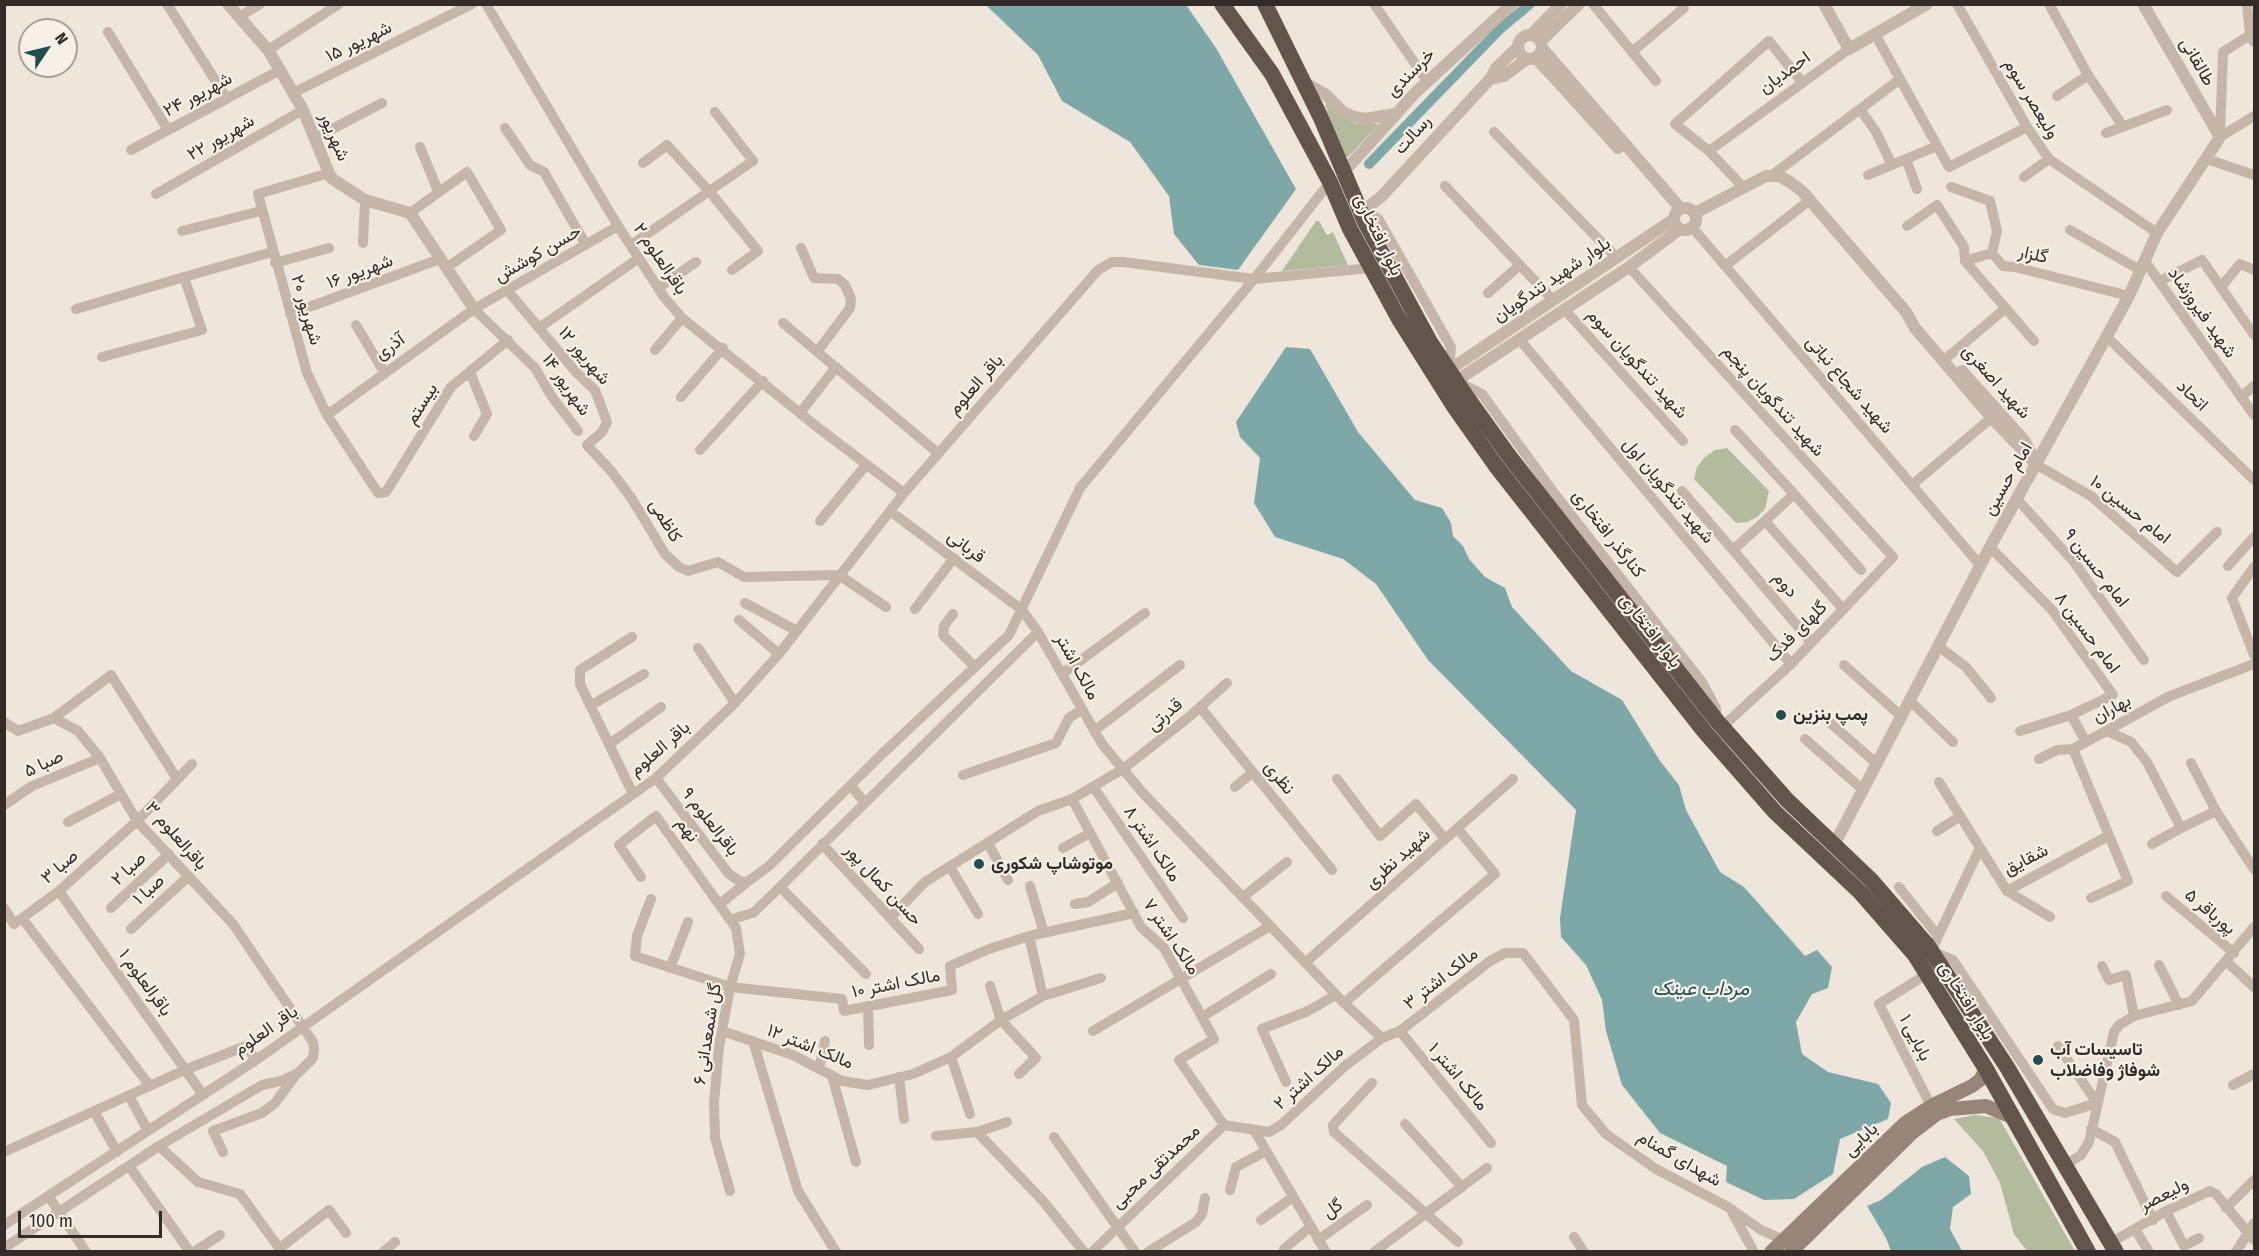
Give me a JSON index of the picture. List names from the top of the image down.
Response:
{
  "streets": {
    "highway": ["بلوار افتخاری"],
    "main road": ["بابایی"],
    "street": [
      "شهریور ۱۵",
      "طالقانی",
      "خرسندی",
      "احمدیان",
      "شهریور ۲۴",
      "ولیعصر سوم",
      "رسالت",
      "شهریور",
      "شهریور ۲۲",
      "حسن کوشش",
      "گلزار",
      "باقرالعلوم ۲",
      "شهریور ۱۶",
      "بلوار شهید تندگویان",
      "شهریور ۲۰",
      "شهید فیروزشاد",
      "آذری",
      "شهریور ۱۲",
      "شهید تندگویان سوم",
      "شهید اصغری",
      "شهریور ۱۴",
      "باقر العلوم",
      "شهید شجاع نباتی",
      "اتحاد",
      "شهید تندگویان پنجم",
      "بیستم",
      "امام حسین",
      "شهید تندگویان اول",
      "امام حسین ۱۰",
      "کاظمی",
      "قربانی",
      "امام حسین ۹",
      "دوم",
      "گلهای فدک",
      "امام حسین ۸",
      "مالک اشتر",
      "بهاران",
      "قدرتی",
      "صبا ۵",
      "نظری",
      "باقرالعلوم ۹",
      "نهم",
      "باقرالعلوم ۳",
      "مالک اشتر ۸",
      "شهید نظری",
      "شقایق",
      "صبا ۳",
      "صبا ۲",
      "حسن کمال پور",
      "صبا ۱",
      "پورباقر ۵",
      "مالک اشتر ۷",
      "مالک اشتر ۳",
      "باقرالعلوم ۱",
      "مالک اشتر ۱۰",
      "گل شمعدانی ۶",
      "بابایی ۱",
      "مالک اشتر ۱۲",
      "مالک اشتر ۱",
      "مالک اشتر ۲",
      "شهدای گمنام",
      "محمدتقی محبی",
      "ولیعصر",
      "گل"
    ]
  },
  "crossings": [
    ["شهریور ۱۵", "شهریور"],
    ["طالقانی", "امام حسین"],
    ["خرسندی", "بلوار افتخاری"],
    ["شهریور ۲۴", "شهریور"],
    ["ولیعصر سوم", "امام حسین"],
    ["رسالت", "بلوار افتخاری"],
    ["شهریور", "شهریور ۲۲"],
    ["بلوار افتخاری", "بلوار شهید تندگویان"],
    ["بلوار افتخاری", "باقر العلوم"],
    ["بلوار افتخاری", "امام حسین"],
    ["بلوار افتخاری", "گلهای فدک"],
    ["بلوار افتخاری", "شقایق"],
    ["بلوار افتخاری", "بابایی ۱"],
    ["بلوار افتخاری", "بابایی"],
    ["بلوار افتخاری", "ولیعصر"],
    ["حسن کوشش", "باقرالعلوم ۲"],
    ["حسن کوشش", "آذری"],
    ["حسن کوشش", "شهریور ۱۲"],
    ["حسن کوشش", "شهریور ۱۴"],
    ["گلزار", "امام حسین"],
    ["باقرالعلوم ۲", "باقر العلوم"],
    ["شهریور ۱۶", "شهریور ۲۰"],
    ["بلوار شهید تندگویان", "شهید تندگویان سوم"],
    ["بلوار شهید تندگویان", "شهید شجاع نباتی"],
    ["بلوار شهید تندگویان", "شهید تندگویان پنجم"],
    ["بلوار شهید تندگویان", "شهید تندگویان اول"],
    ["شهریور ۲۰", "آذری"],
    ["شهریور ۲۰", "بیستم"],
    ["شهید فیروزشاد", "امام حسین"],
    ["آذری", "شهریور ۱۴"],
    ["شهریور ۱۲", "کاظمی"],
    ["شهید اصغری", "امام حسین"],
    ["شهید اصغری", "امام حسین ۱۰"],
    ["شهریور ۱۴", "بیستم"],
    ["باقر العلوم", "کاظمی"],
    ["باقر العلوم", "قربانی"],
    ["باقر العلوم", "باقرالعلوم ۹"],
    ["باقر العلوم", "باقرالعلوم ۳"],
    ["باقر العلوم", "باقرالعلوم ۱"],
    ["شهید شجاع نباتی", "امام حسین"],
    ["اتحاد", "امام حسین"],
    ["شهید تندگویان پنجم", "گلهای فدک"],
    ["امام حسین", "امام حسین ۱۰"],
    ["امام حسین", "امام حسین ۹"],
    ["امام حسین", "امام حسین ۸"],
    ["شهید تندگویان اول", "گلهای فدک"],
    ["قربانی", "مالک اشتر"],
    ["دوم", "گلهای فدک"],
    ["مالک اشتر", "قدرتی"],
    ["مالک اشتر", "شهید نظری"],
    ["مالک اشتر", "مالک اشتر ۳"],
    ["مالک اشتر", "مالک اشتر ۲"],
    ["قدرتی", "نظری"],
    ["صبا ۵", "باقرالعلوم ۳"],
    ["باقرالعلوم ۳", "صبا ۳"],
    ["باقرالعلوم ۳", "صبا ۲"],
    ["باقرالعلوم ۳", "صبا ۱"],
    ["صبا ۳", "باقرالعلوم ۱"],
    ["مالک اشتر ۷", "مالک اشتر ۱۰"],
    ["مالک اشتر ۷", "محمدتقی محبی"],
    ["مالک اشتر ۳", "مالک اشتر ۱"],
    ["مالک اشتر ۳", "مالک اشتر ۲"],
    ["مالک اشتر ۳", "شهدای گمنام"],
    ["مالک اشتر ۱۰", "گل شمعدانی ۶"],
    ["گل شمعدانی ۶", "مالک اشتر ۱۲"],
    ["بابایی ۱", "بابایی"],
    ["مالک اشتر ۲", "محمدتقی محبی"],
    ["بابایی", "شهدای گمنام"]
  ],
  "water": ["مرداب عینک"],
  "places": ["پمپ بنزین", "موتوشاپ شکوری", "تاسیسات آب شوفاژ وفاضلاب"],
  "scale_bar": "100 m",
  "north": "top right"
}
